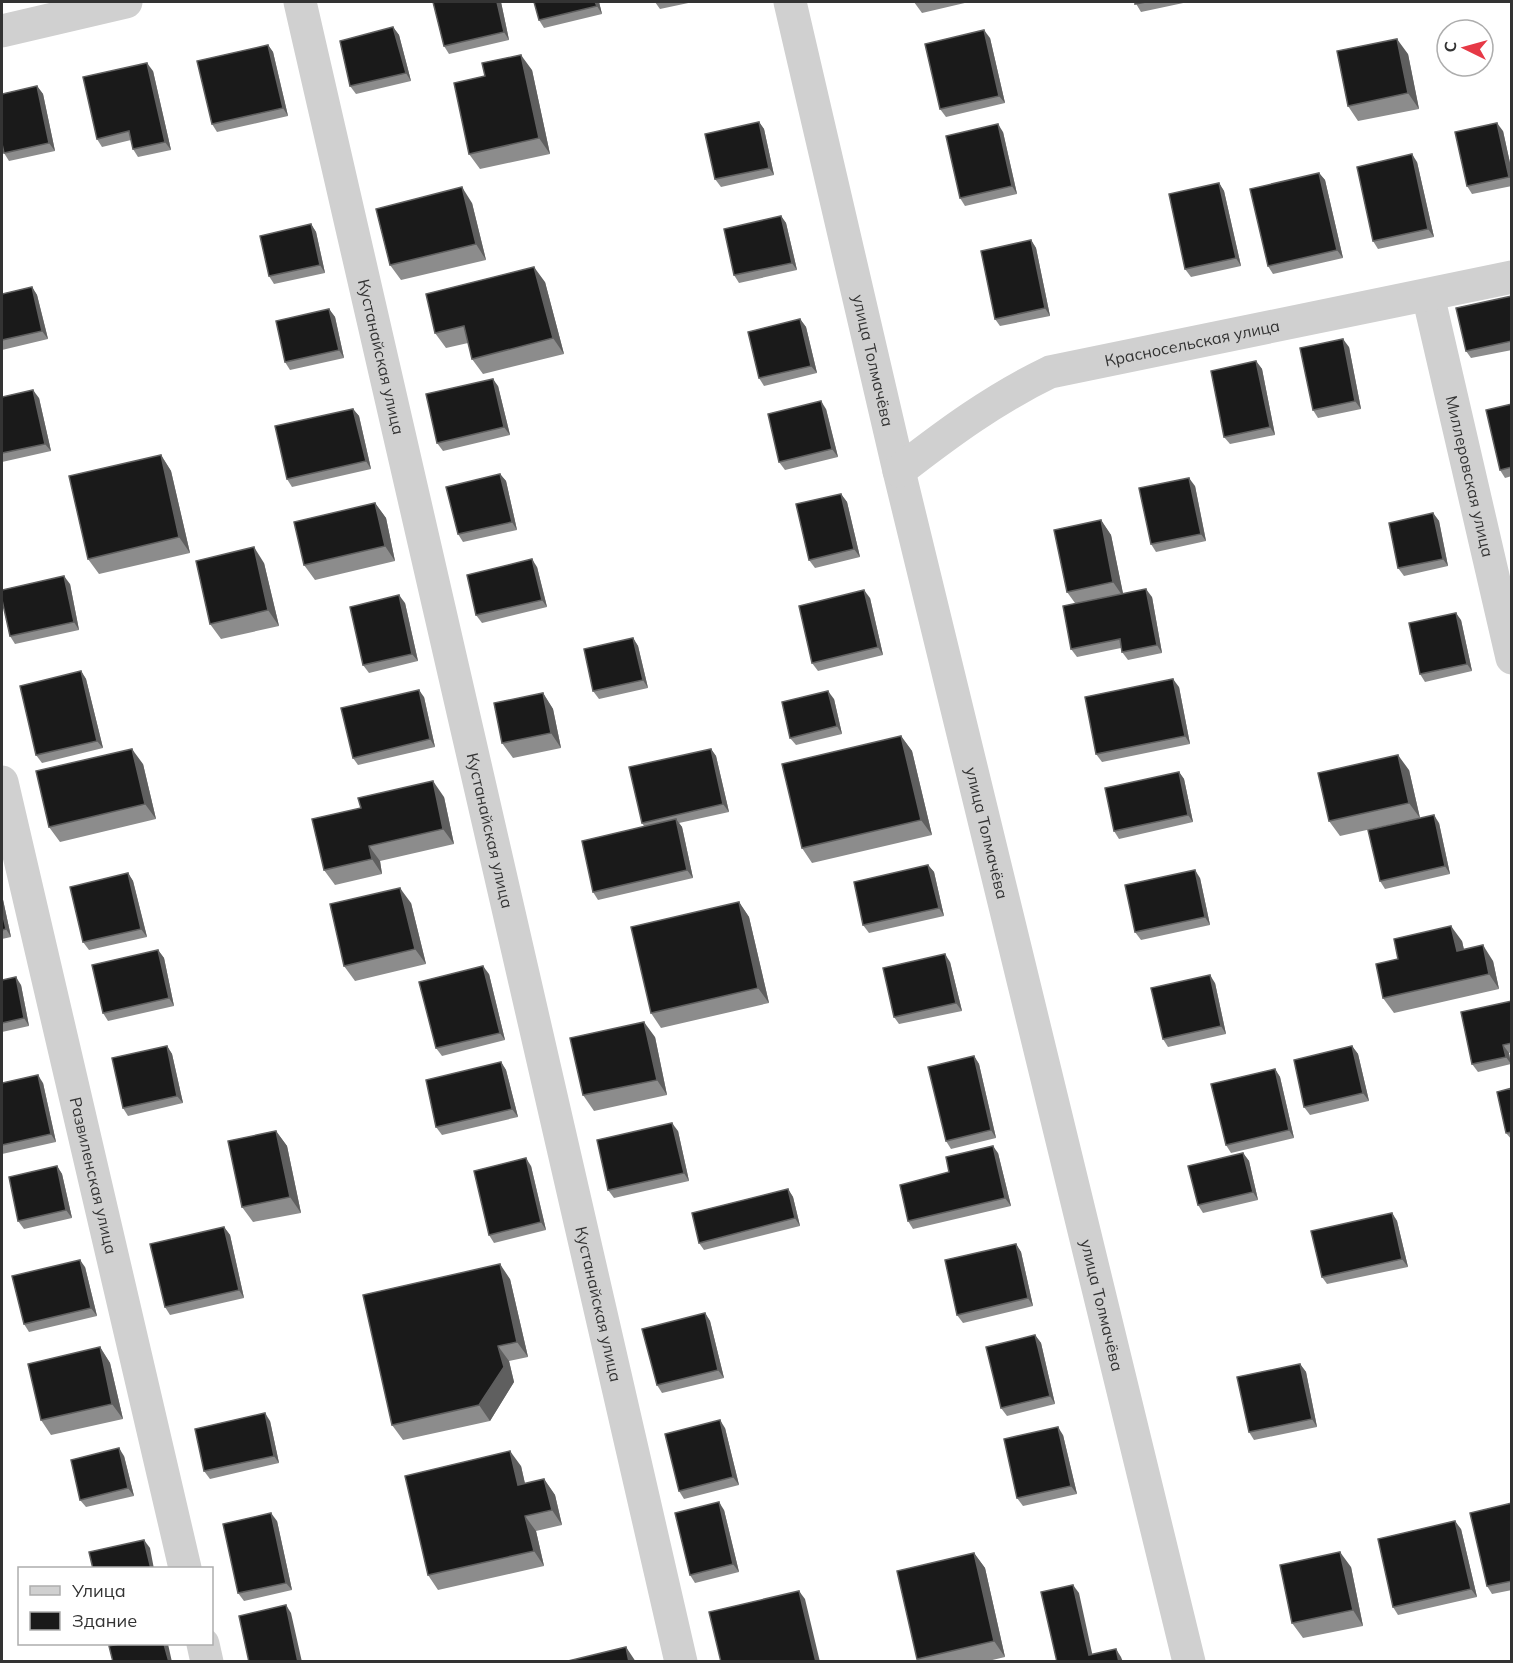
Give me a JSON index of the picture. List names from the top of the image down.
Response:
{
  "streets": {
    "street": [
      "Красносельская улица",
      "Кустанайская улица",
      "улица Толмачёва",
      "Миллеровская улица",
      "Развиленская улица"
    ]
  },
  "crossings": [
    ["Красносельская улица", "улица Толмачёва"],
    ["Красносельская улица", "Миллеровская улица"]
  ],
  "legend": ["Улица", "Здание"],
  "north": "left"
}
